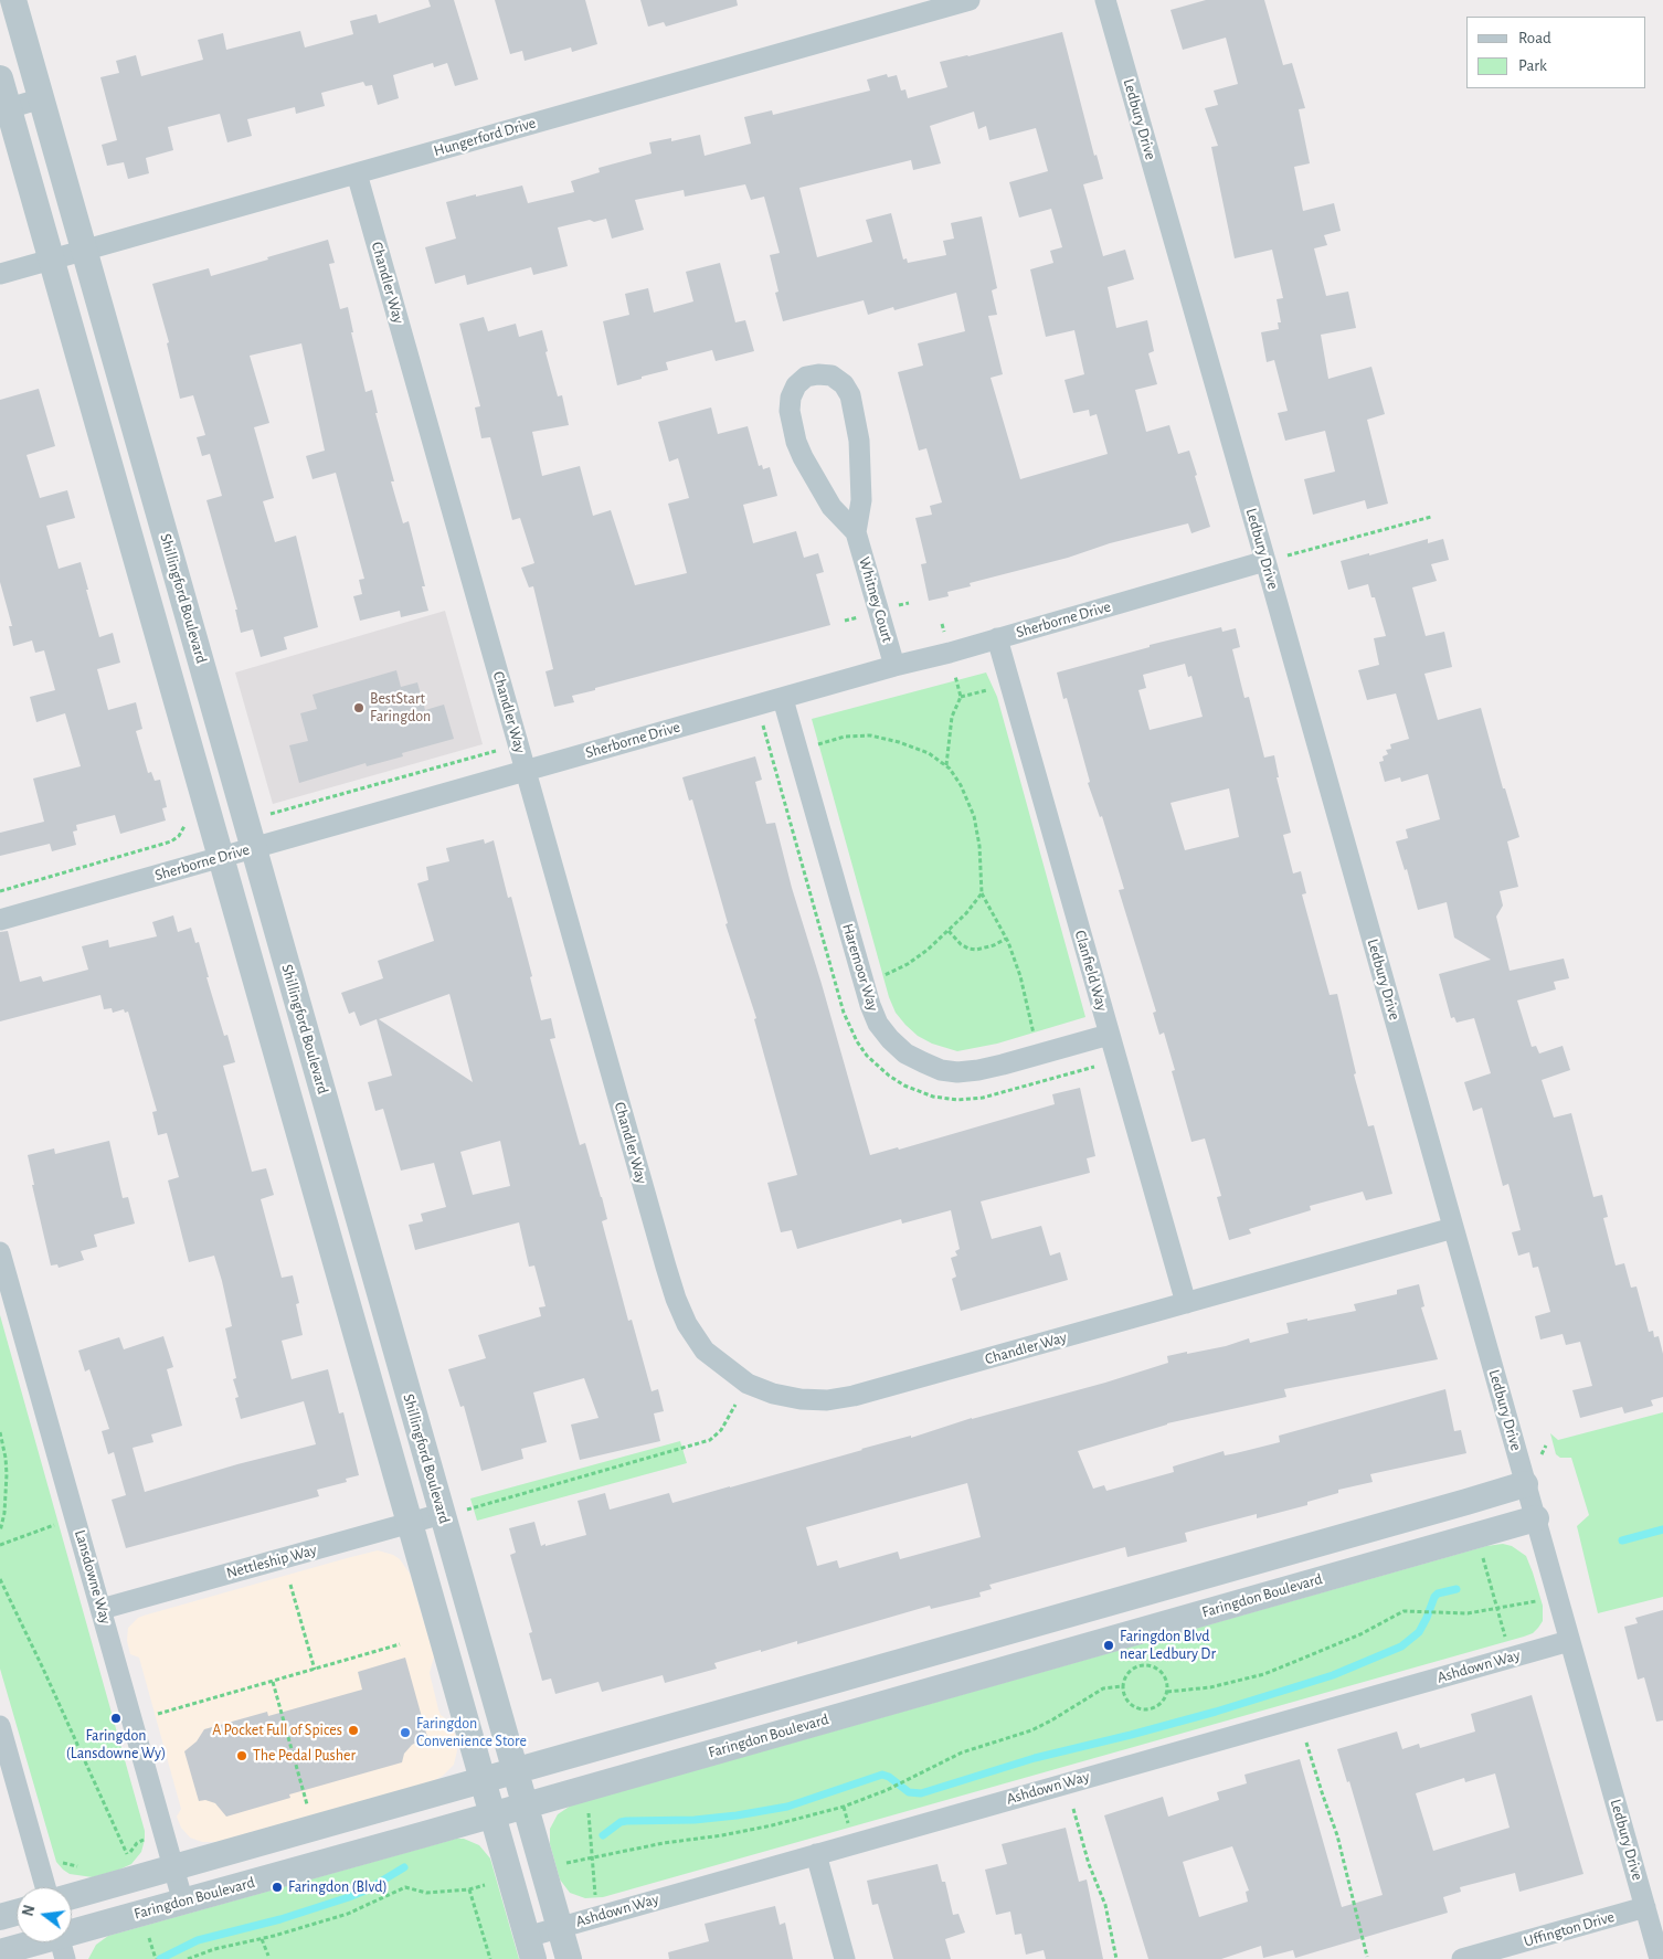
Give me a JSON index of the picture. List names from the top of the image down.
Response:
{
  "streets": {
    "street": [
      "Ledbury Drive",
      "Hungerford Drive",
      "Chandler Way",
      "Shillingford Boulevard",
      "Whitney Court",
      "Sherborne Drive",
      "Haremoor Way",
      "Clanfield Way",
      "Nettleship Way",
      "Lansdowne Way",
      "Faringdon Boulevard",
      "Ashdown Way",
      "Uffington Drive"
    ]
  },
  "crossings": [
    ["Ledbury Drive", "Chandler Way"],
    ["Ledbury Drive", "Sherborne Drive"],
    ["Ledbury Drive", "Faringdon Boulevard"],
    ["Ledbury Drive", "Ashdown Way"],
    ["Ledbury Drive", "Uffington Drive"],
    ["Hungerford Drive", "Chandler Way"],
    ["Hungerford Drive", "Shillingford Boulevard"],
    ["Chandler Way", "Sherborne Drive"],
    ["Chandler Way", "Clanfield Way"],
    ["Shillingford Boulevard", "Sherborne Drive"],
    ["Shillingford Boulevard", "Nettleship Way"],
    ["Shillingford Boulevard", "Faringdon Boulevard"],
    ["Shillingford Boulevard", "Ashdown Way"],
    ["Whitney Court", "Sherborne Drive"],
    ["Sherborne Drive", "Haremoor Way"],
    ["Sherborne Drive", "Clanfield Way"],
    ["Haremoor Way", "Clanfield Way"],
    ["Nettleship Way", "Lansdowne Way"],
    ["Lansdowne Way", "Faringdon Boulevard"]
  ],
  "places": [
    "BestStart Faringdon",
    "Faringdon Blvd near Ledbury Dr",
    "Faringdon (Lansdowne Wy)",
    "A Pocket Full of Spices",
    "Faringdon Convenience Store",
    "The Pedal Pusher",
    "Faringdon (Blvd)"
  ],
  "legend": ["Road", "Park"],
  "north": "left"
}
